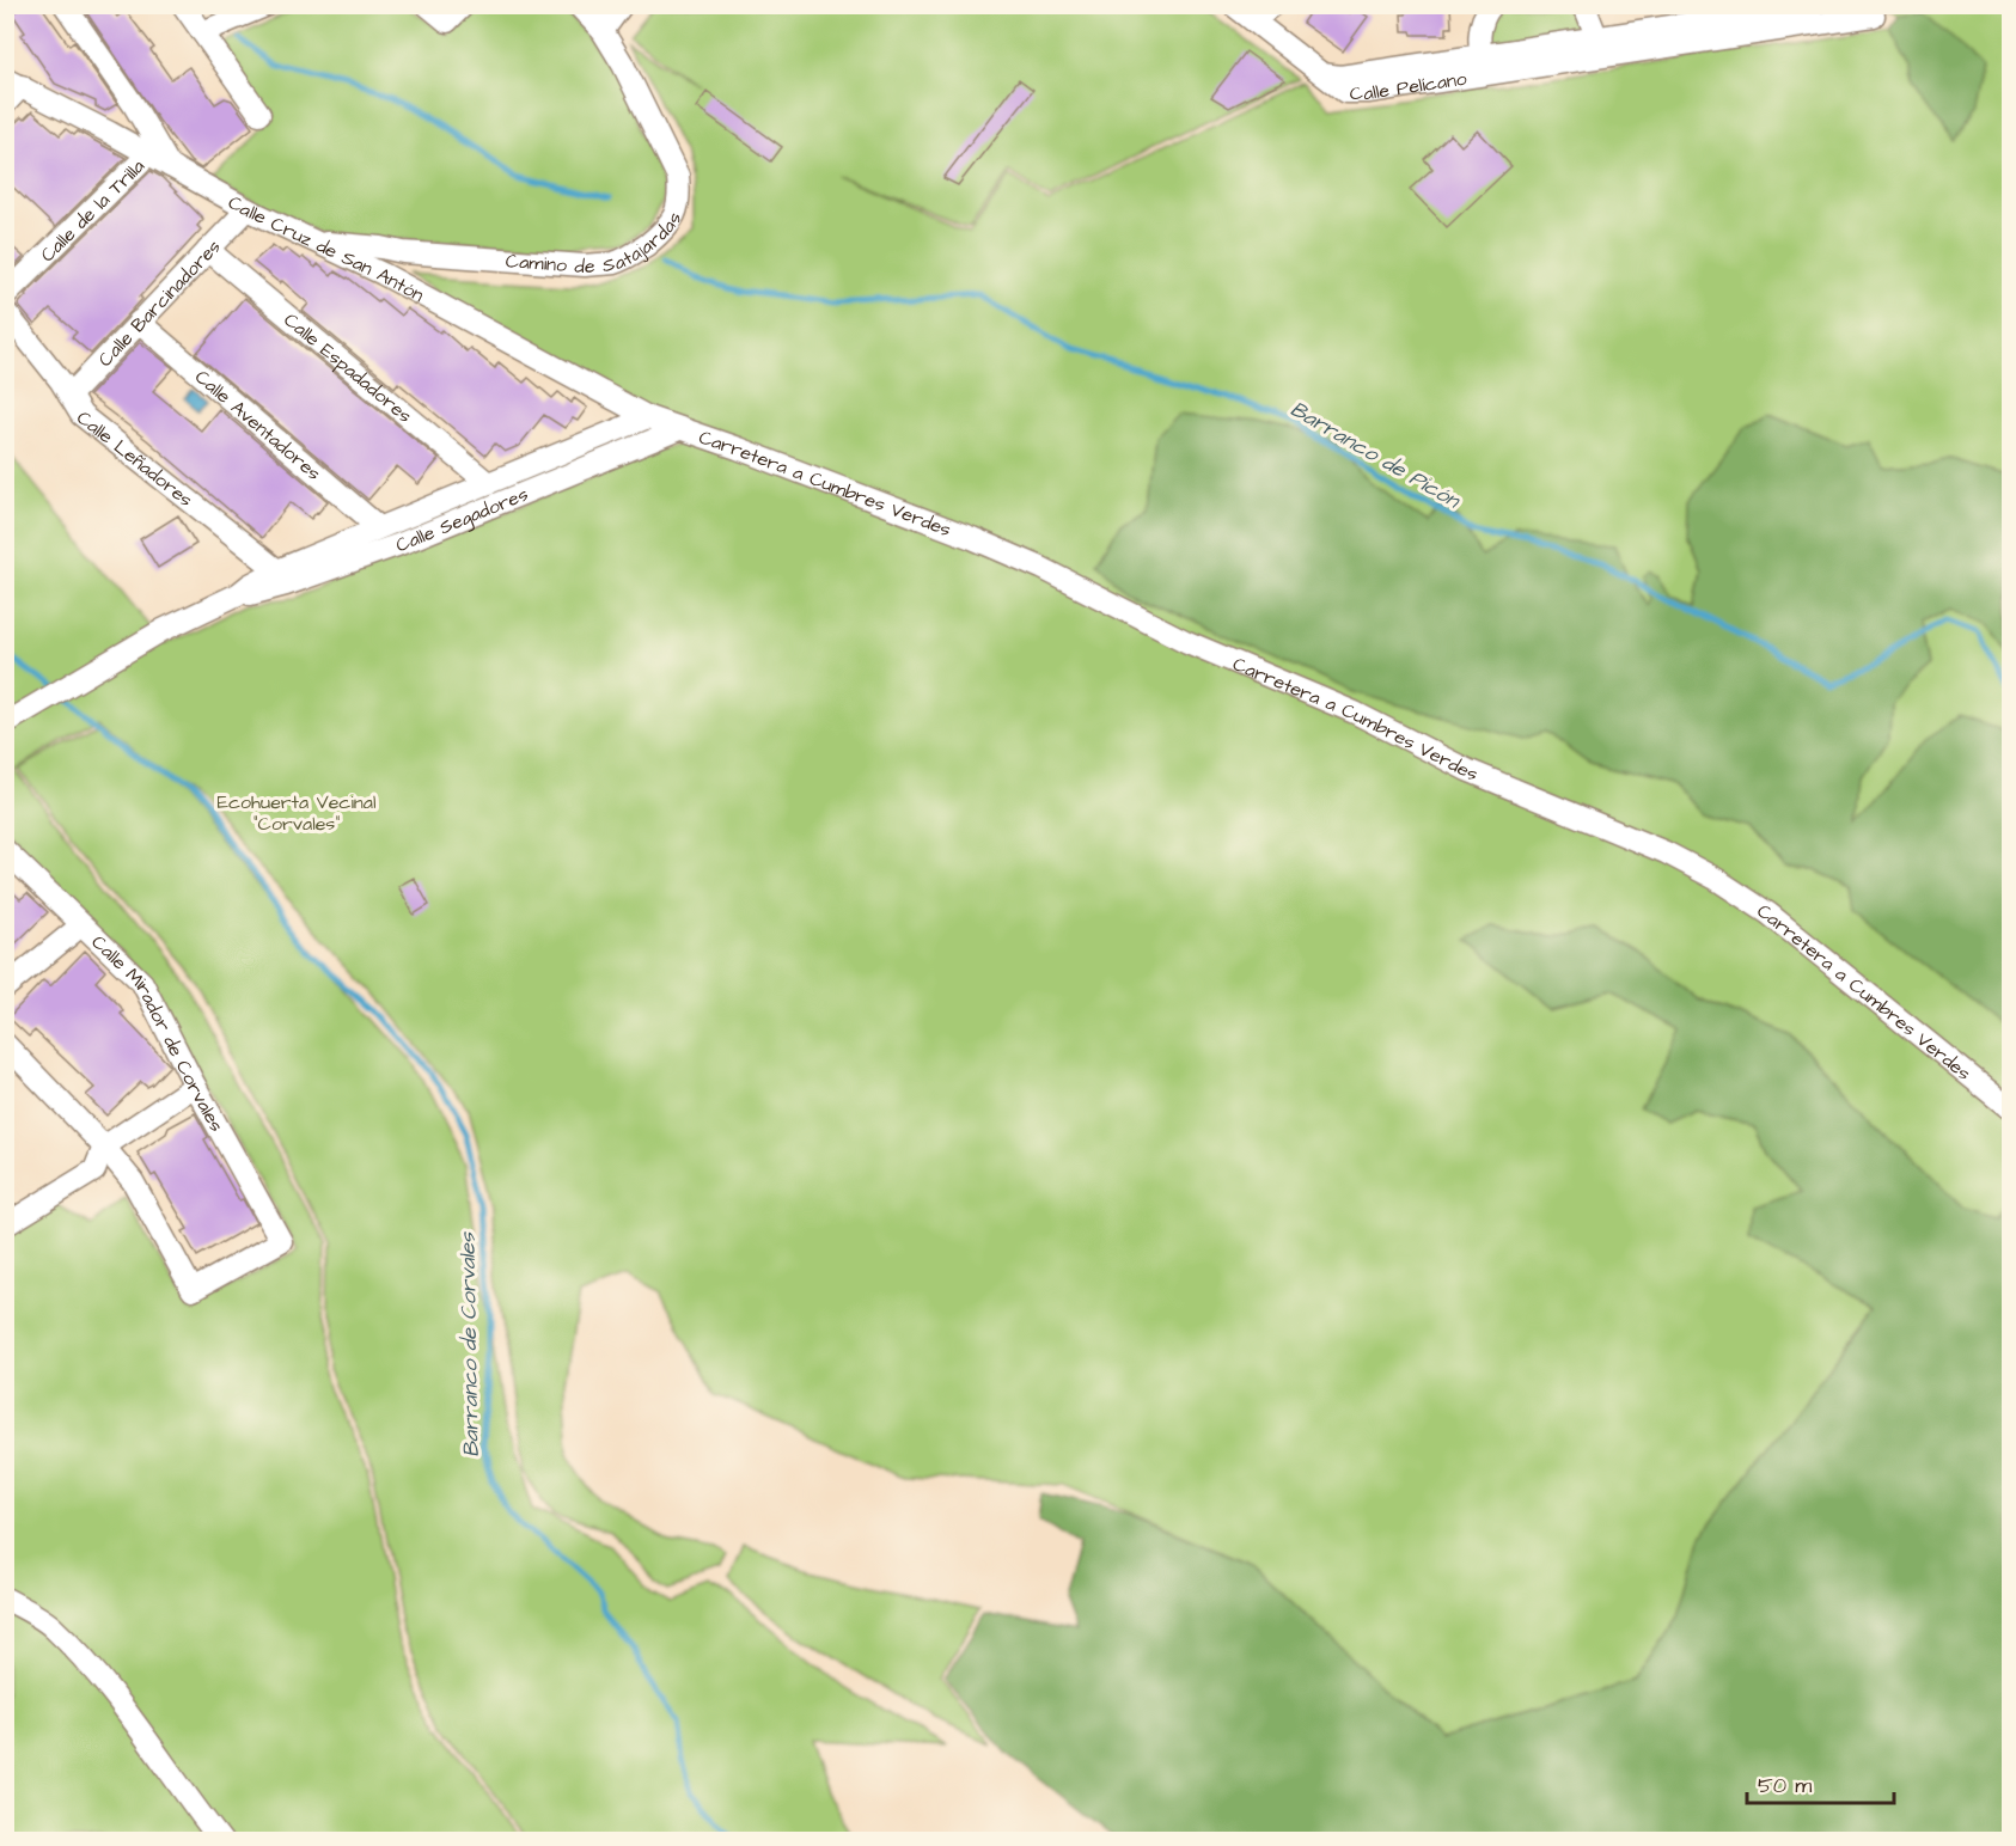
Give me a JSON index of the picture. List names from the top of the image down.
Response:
{
  "streets": {
    "street": [
      "Calle Pelícano",
      "Calle de la Trilla",
      "Camino de Satajardas",
      "Calle Cruz de San Antón",
      "Calle Barcinadores",
      "Calle Espadadores",
      "Calle Aventadores",
      "Calle Leñadores",
      "Carretera a Cumbres Verdes",
      "Calle Segadores",
      "Calle Mirador de Corvales"
    ]
  },
  "crossings": [
    ["Calle de la Trilla", "Calle Cruz de San Antón"],
    ["Camino de Satajardas", "Calle Cruz de San Antón"],
    ["Calle Cruz de San Antón", "Calle Barcinadores"],
    ["Calle Cruz de San Antón", "Carretera a Cumbres Verdes"],
    ["Calle Cruz de San Antón", "Calle Segadores"],
    ["Calle Barcinadores", "Calle Espadadores"],
    ["Calle Barcinadores", "Calle Aventadores"],
    ["Calle Barcinadores", "Calle Leñadores"],
    ["Calle Espadadores", "Calle Segadores"],
    ["Calle Aventadores", "Calle Segadores"],
    ["Calle Leñadores", "Calle Segadores"],
    ["Carretera a Cumbres Verdes", "Calle Segadores"]
  ],
  "water": ["Barranco de Picón", "Barranco de Corvales"],
  "parks": ["Ecohuerta Vecinal \"Corvales\""],
  "scale_bar": "50 m"
}
